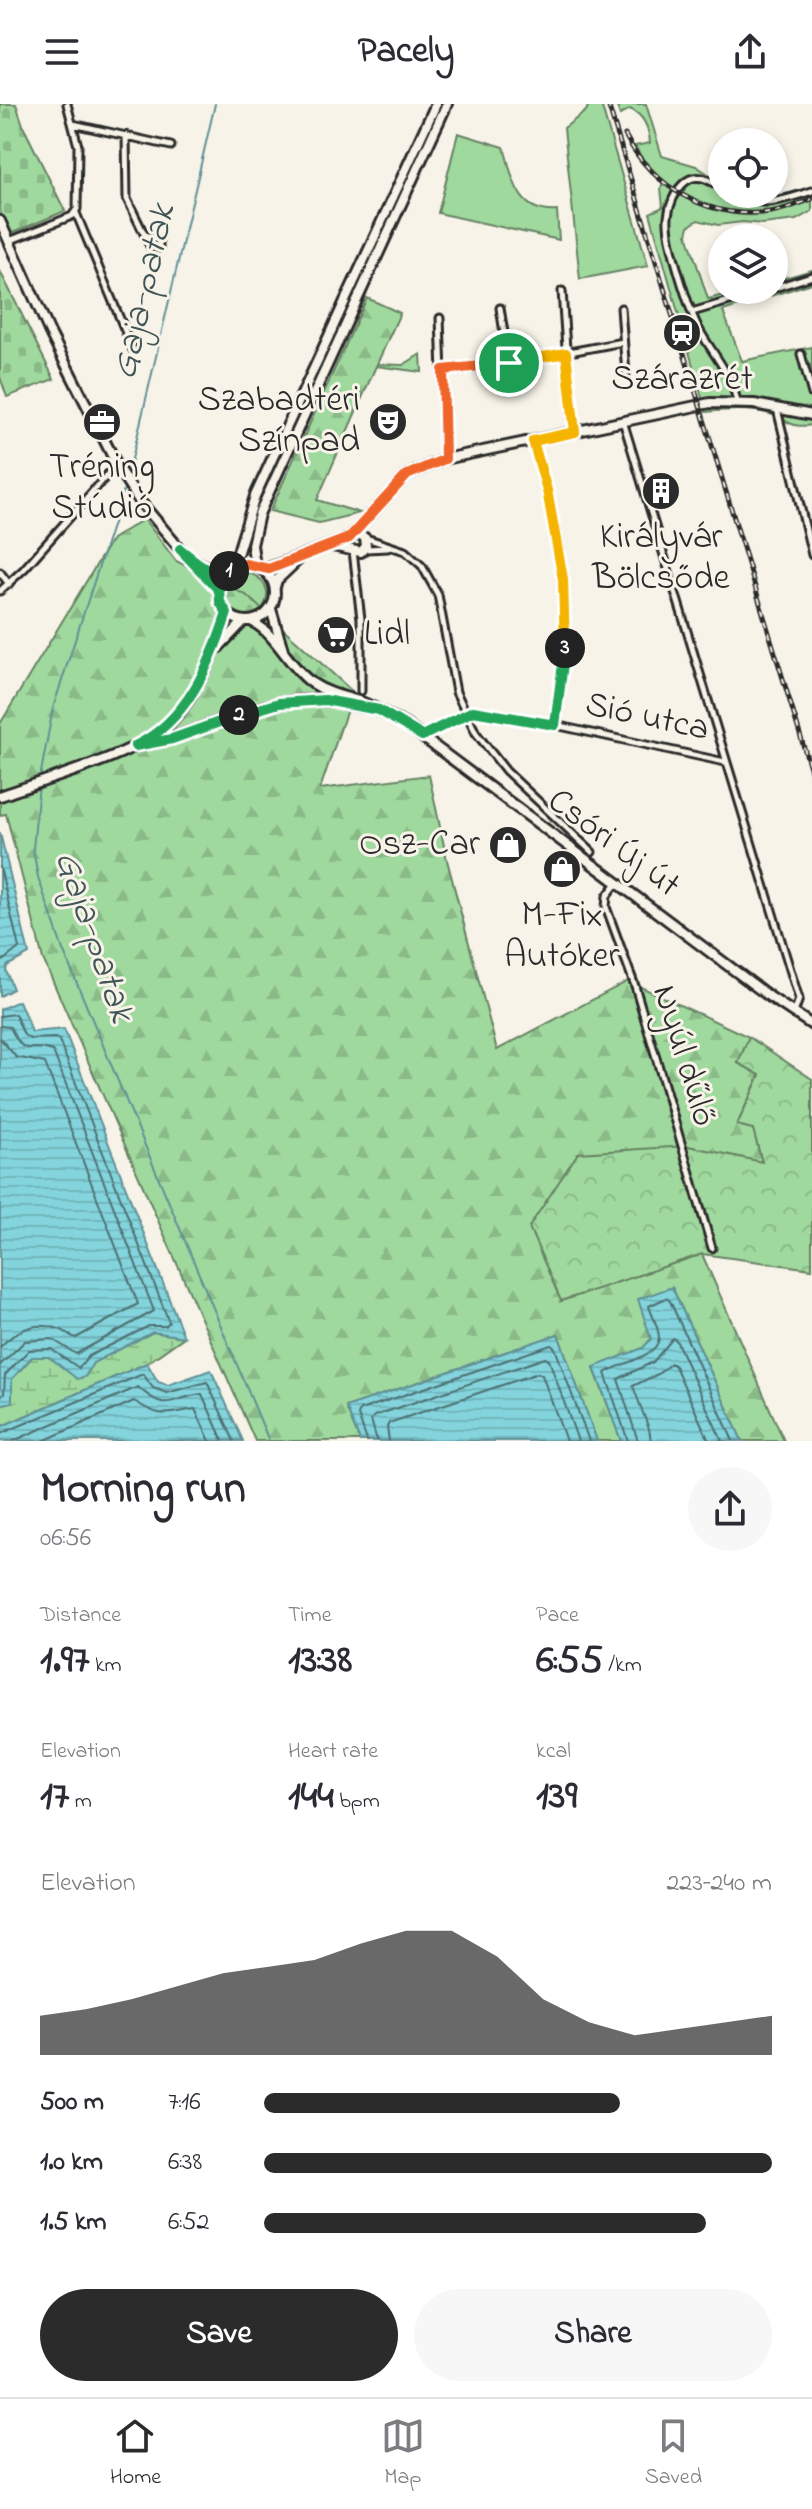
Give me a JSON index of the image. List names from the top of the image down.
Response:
{
  "streets": {
    "main road": ["Csóri Új út"],
    "street": ["Sió utca", "Nyúl dűlő"]
  },
  "crossings": [
    ["Csóri Új út", "Nyúl dűlő"]
  ],
  "water": ["Gaja-patak"],
  "places": {
    "station": ["Szárazrét"],
    "office": ["Tréning Stúdió"],
    "theatre": ["Szabadtéri Színpad"],
    "building": ["Királyvár Bölcsőde"],
    "supermarket": ["Lidl"],
    "shop": ["Osz-Car", "M-Fix Autóker"]
  },
  "page": {
    "header": "Pacely",
    "pins": ["1", "3", "2"],
    "heading": ["Morning run", "06:56"],
    "stats": [
      ["Distance", "1.97 km"],
      ["Time", "13:38"],
      ["Pace", "6:55 /km"],
      ["Elevation", "17 m"],
      ["Heart rate", "144 bpm"],
      ["kcal", "139"]
    ],
    "chart": ["Elevation", "223–240 m"],
    "list": [
      {
        "name": "500 m",
        "note": "7:16"
      },
      {
        "name": "1.0 km",
        "note": "6:38"
      },
      {
        "name": "1.5 km",
        "note": "6:52"
      }
    ],
    "buttons": ["Save", "Share"],
    "tabs": ["Home", "Map", "Saved"]
  }
}
